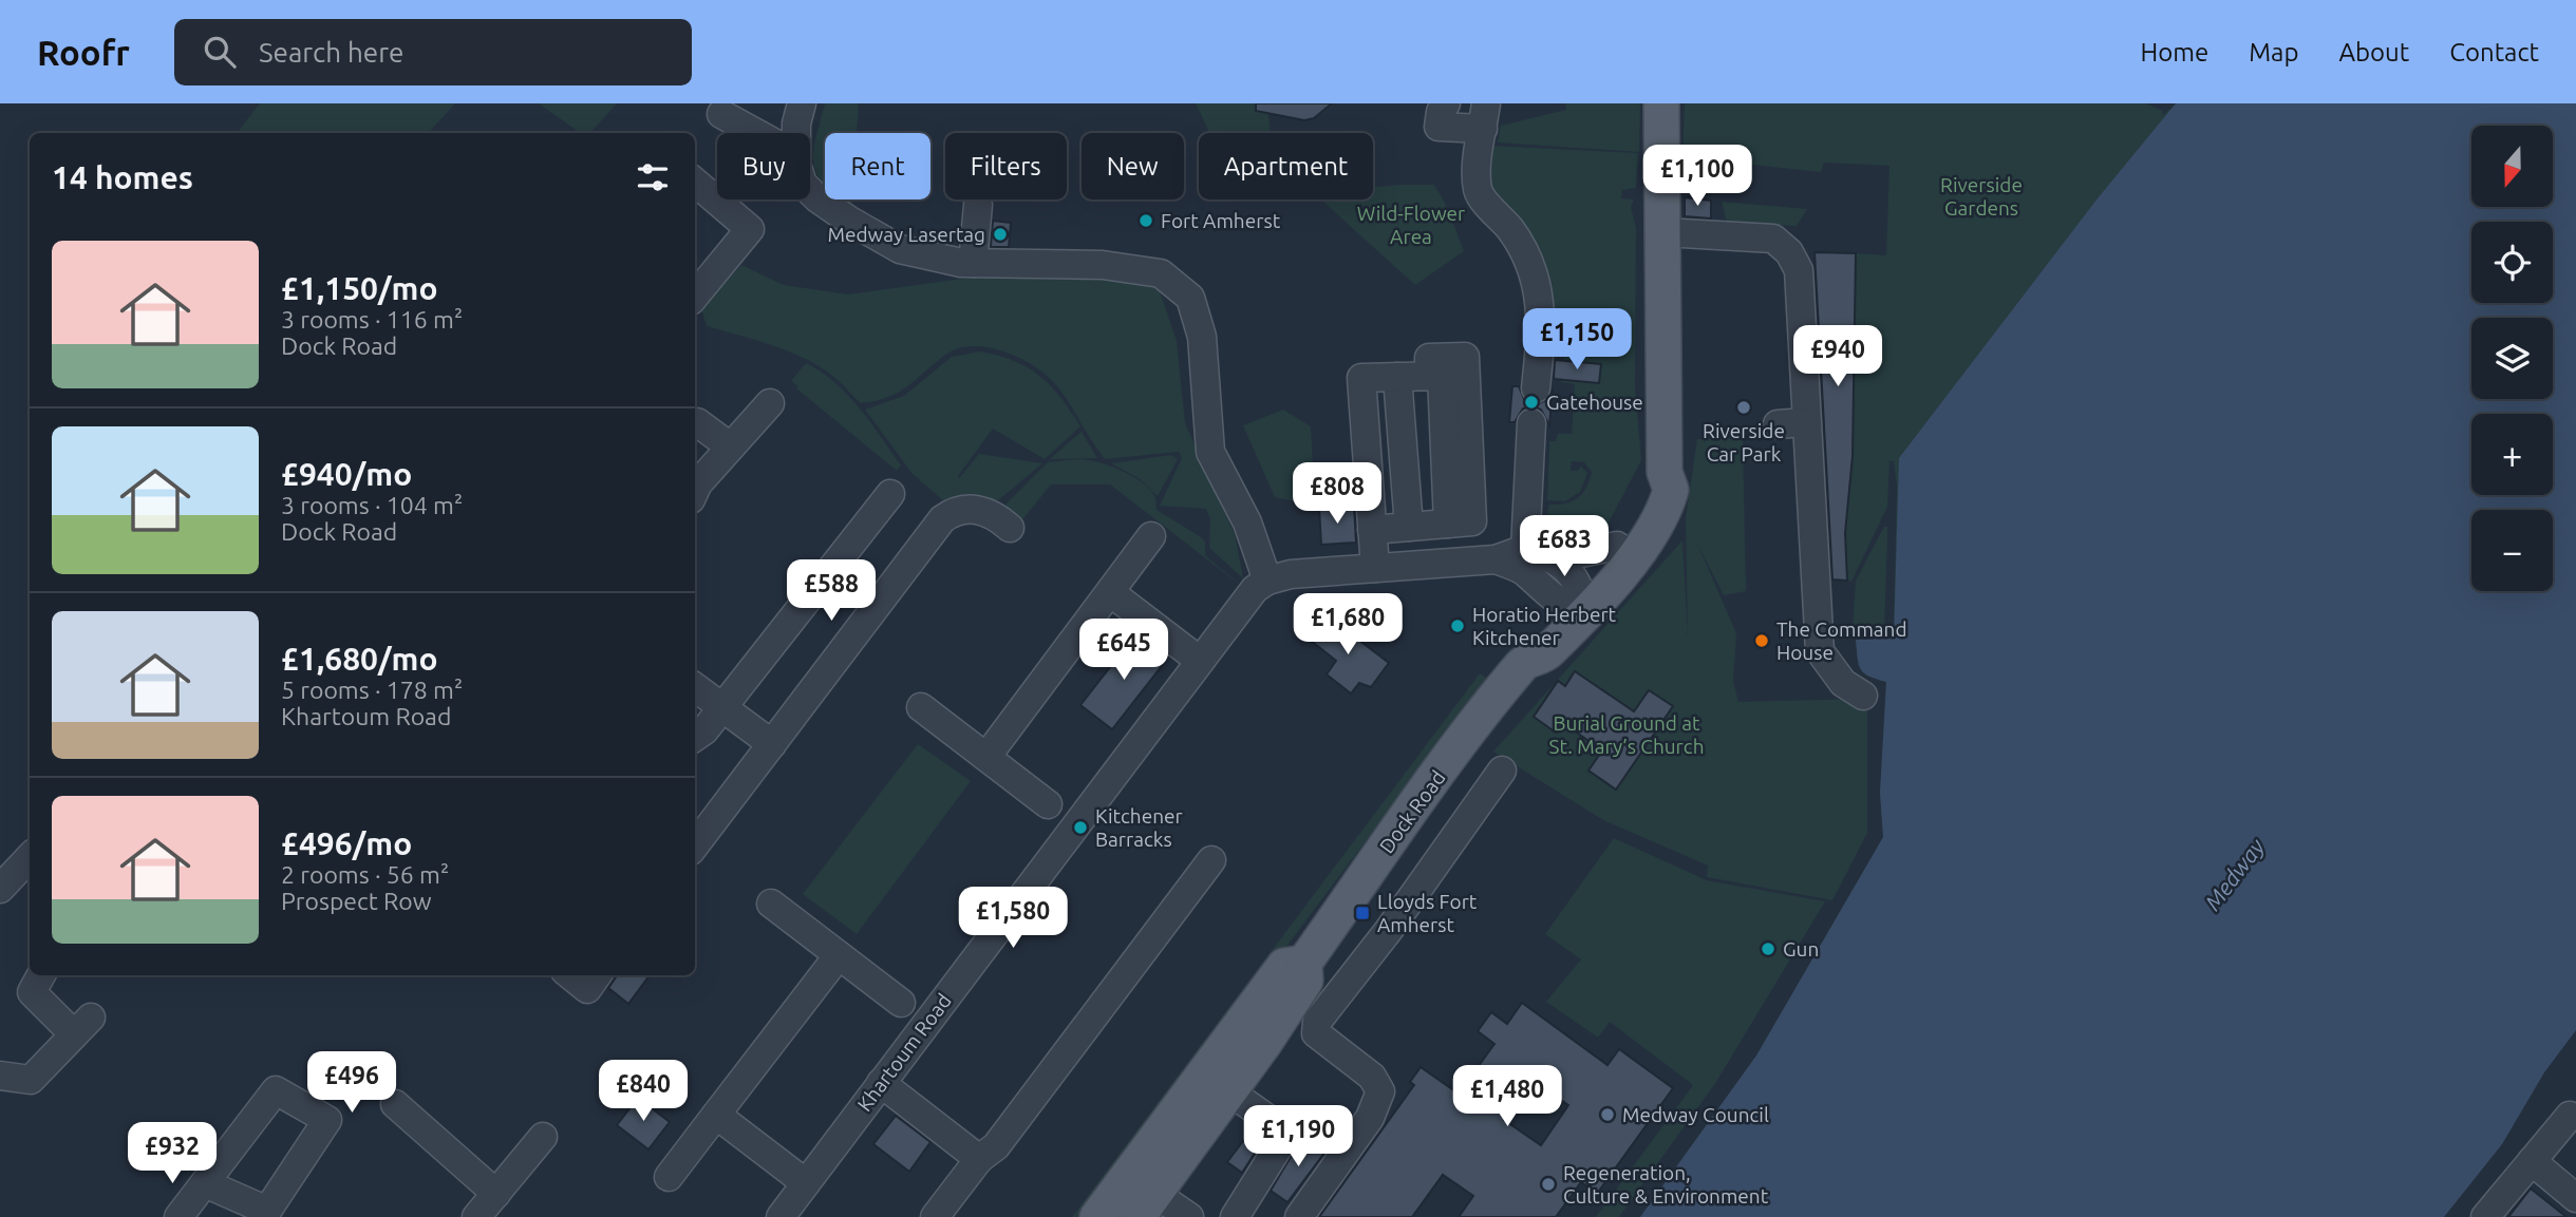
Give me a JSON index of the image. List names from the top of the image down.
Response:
{
  "streets": {
    "main road": ["Dock Road"],
    "street": ["Khartoum Road"]
  },
  "water": ["Medway"],
  "parks": ["Riverside Gardens", "Wild-Flower Area", "Burial Ground at St. Mary’s Church"],
  "places": {
    "other": [
      "Fort Amherst",
      "Medway Lasertag",
      "Gatehouse",
      "Riverside Car Park",
      "Horatio Herbert Kitchener",
      "The Command House",
      "Kitchener Barracks",
      "Gun",
      "Medway Council",
      "Regeneration, Culture & Environment"
    ],
    "transit": ["Lloyds Fort Amherst"]
  },
  "north": "bottom",
  "page": {
    "header": "Roofr",
    "search": "Search here",
    "nav": [
      "Home",
      "Map",
      "About",
      "Contact"
    ],
    "map_buttons": ["+", "−"],
    "chip": [
      "Buy",
      "Rent",
      "Filters",
      "New",
      "Apartment"
    ],
    "heading": "14 homes",
    "price": [
      "£1,100",
      "£1,150",
      "£940",
      "£808",
      "£683",
      "£588",
      "£1,680",
      "£645",
      "£1,580",
      "£496",
      "£840",
      "£1,480",
      "£1,190",
      "£932"
    ],
    "list": [
      {
        "name": "£1,150/mo",
        "note": "3 rooms · 116 m² · Dock Road"
      },
      {
        "name": "£940/mo",
        "note": "3 rooms · 104 m² · Dock Road"
      },
      {
        "name": "£1,680/mo",
        "note": "5 rooms · 178 m² · Khartoum Road"
      },
      {
        "name": "£496/mo",
        "note": "2 rooms · 56 m² · Prospect Row"
      }
    ]
  }
}
